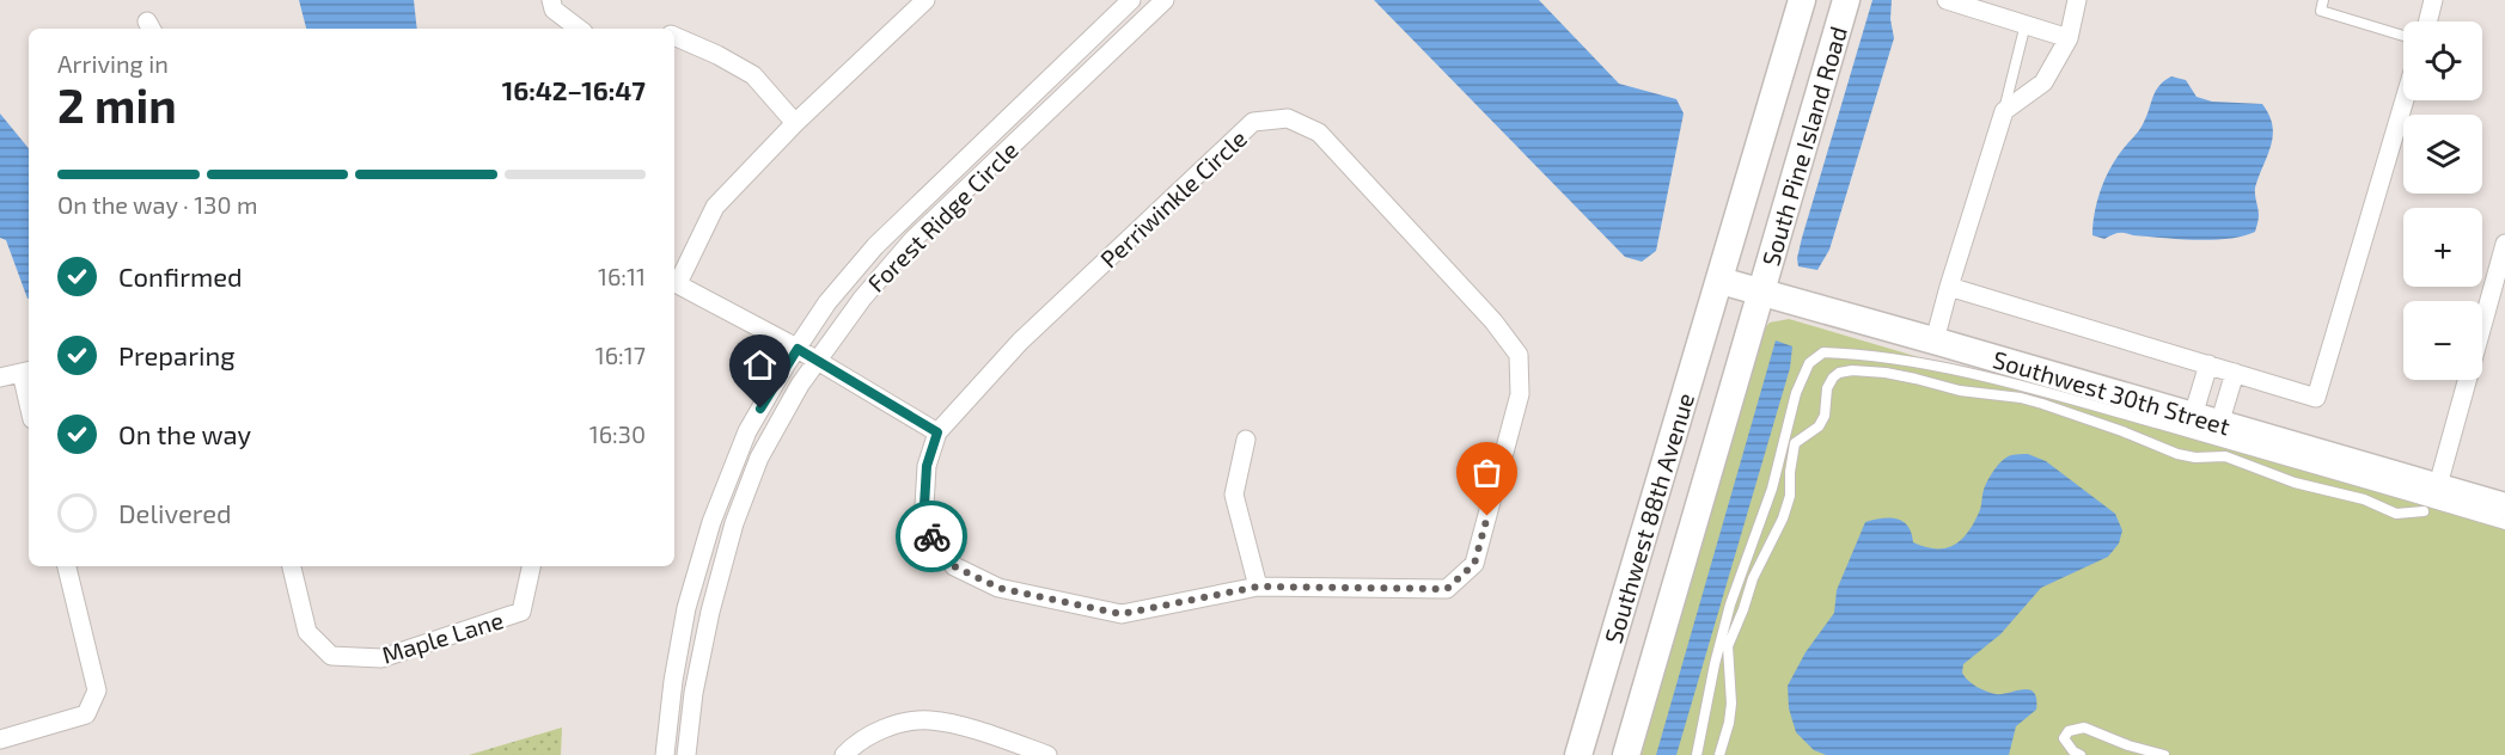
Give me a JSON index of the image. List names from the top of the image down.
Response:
{
  "streets": {
    "main road": ["South Pine Island Road", "Southwest 30th Street", "Southwest 88th Avenue"],
    "street": ["Perriwinkle Circle", "Forest Ridge Circle", "Maple Lane"]
  },
  "crossings": [
    ["South Pine Island Road", "Southwest 30th Street"],
    ["South Pine Island Road", "Southwest 88th Avenue"],
    ["Southwest 30th Street", "Southwest 88th Avenue"]
  ],
  "page": {
    "map_buttons": ["+", "−"],
    "heading": ["2 min", "Arriving in", "16:42–16:47"],
    "bar": "On the way · 130 m",
    "list": [
      ["Confirmed", "16:11"],
      ["Preparing", "16:17"],
      ["On the way", "16:30"],
      "Delivered"
    ]
  }
}
